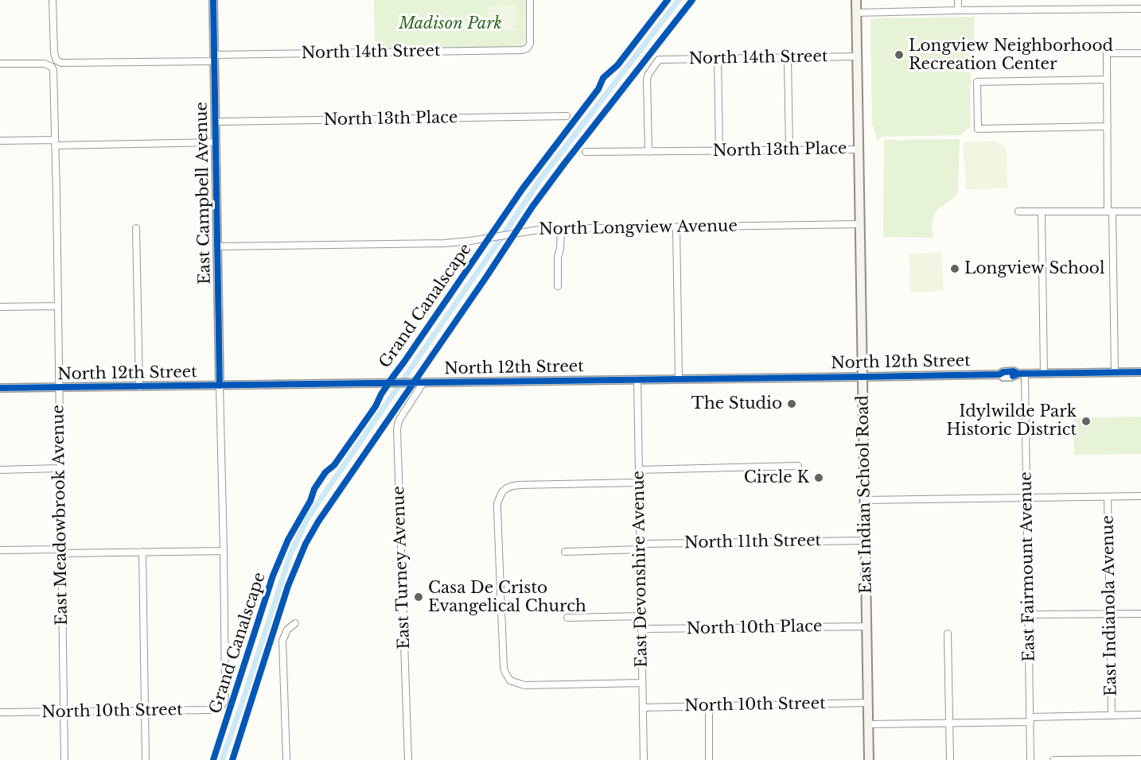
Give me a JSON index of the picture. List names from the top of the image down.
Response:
{
  "streets": {
    "main road": ["East Indian School Road"],
    "street": [
      "North 14th Street",
      "North 13th Place",
      "East Campbell Avenue",
      "North Longview Avenue",
      "North 12th Street",
      "East Meadowbrook Avenue",
      "North 11th Street",
      "East Fairmount Avenue",
      "East Turney Avenue",
      "East Devonshire Avenue",
      "East Indianola Avenue",
      "North 10th Place",
      "North 10th Street"
    ],
    "cycle path": ["Grand Canalscape"]
  },
  "crossings": [
    ["North 14th Street", "North 13th Place"],
    ["North 14th Street", "East Campbell Avenue"],
    ["North 14th Street", "East Indian School Road"],
    ["North 13th Place", "East Campbell Avenue"],
    ["North 13th Place", "East Indian School Road"],
    ["East Campbell Avenue", "North Longview Avenue"],
    ["East Campbell Avenue", "North 12th Street"],
    ["East Campbell Avenue", "North 10th Street"],
    ["North Longview Avenue", "East Indian School Road"],
    ["North 12th Street", "East Indian School Road"],
    ["North 12th Street", "East Meadowbrook Avenue"],
    ["North 12th Street", "East Fairmount Avenue"],
    ["North 12th Street", "East Turney Avenue"],
    ["North 12th Street", "East Devonshire Avenue"],
    ["East Indian School Road", "North 11th Street"],
    ["East Indian School Road", "North 10th Place"],
    ["East Indian School Road", "North 10th Street"],
    ["East Meadowbrook Avenue", "North 10th Street"],
    ["North 11th Street", "East Devonshire Avenue"],
    ["East Devonshire Avenue", "North 10th Place"],
    ["East Devonshire Avenue", "North 10th Street"]
  ],
  "parks": ["Madison Park"],
  "places": [
    "Longview Neighborhood Recreation Center",
    "Longview School",
    "The Studio",
    "Idylwilde Park Historic District",
    "Circle K",
    "Casa De Cristo Evangelical Church"
  ]
}
